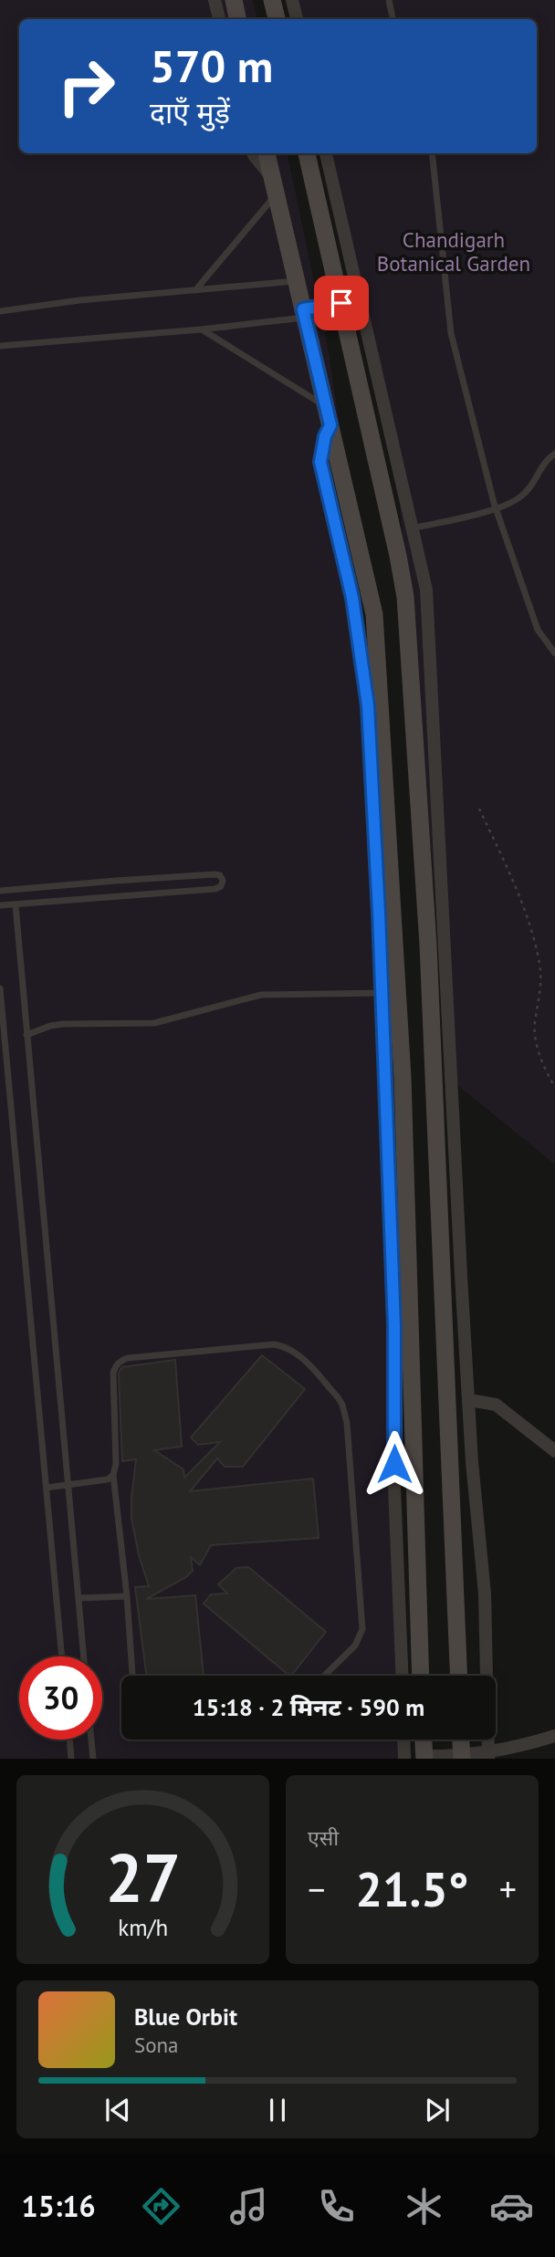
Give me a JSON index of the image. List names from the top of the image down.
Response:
{
  "parks": ["Chandigarh Botanical Garden"],
  "page": {
    "turn": ["570 m", "दाएँ मुड़ें"],
    "limit": "30",
    "trip": "15:18 · 2 मिनट · 590 m",
    "tile": "एसी",
    "heat": ["−", "21.5°", "+"],
    "song": ["Blue Orbit", "Sona"],
    "tabs": "15:16",
    "gauge": ["27", "km/h"]
  }
}
